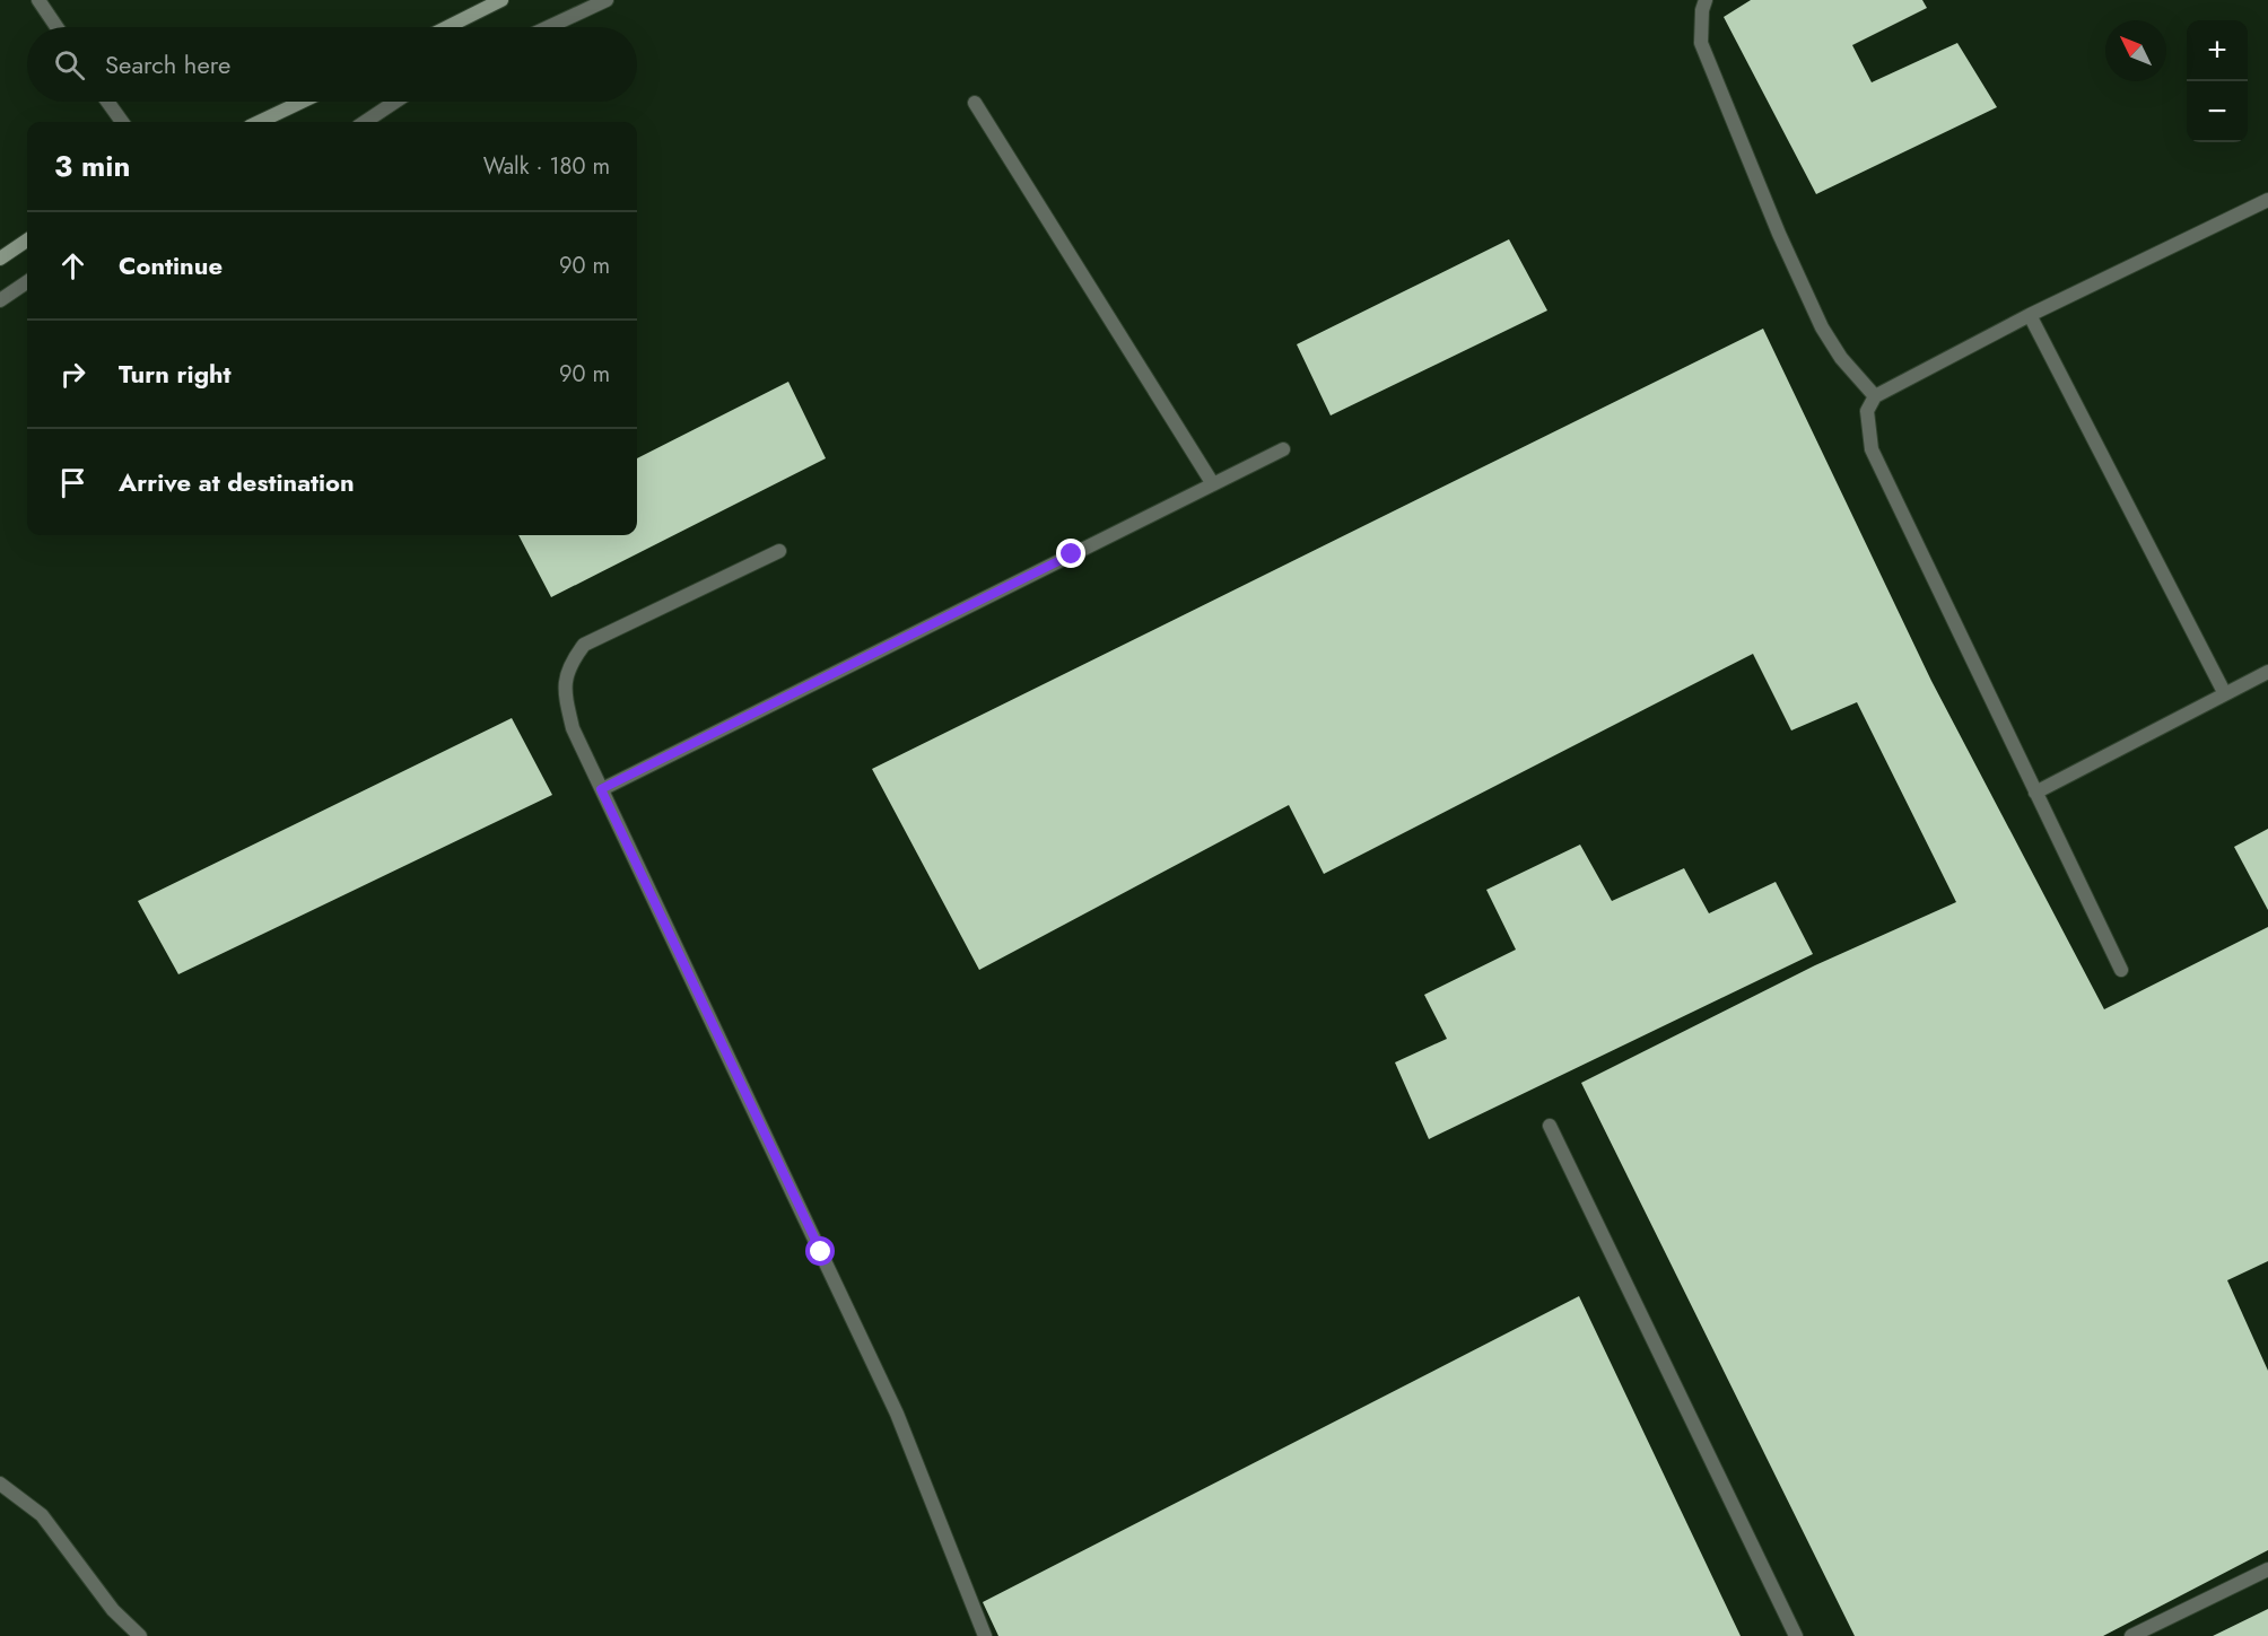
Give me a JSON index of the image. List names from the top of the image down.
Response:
{
  "north": "top left",
  "page": {
    "map_buttons": ["+", "−"],
    "search": "Search here",
    "heading": ["3 min", "Walk · 180 m"],
    "list": [
      ["Continue", "90 m"],
      ["Turn right", "90 m"],
      "Arrive at destination"
    ]
  }
}
